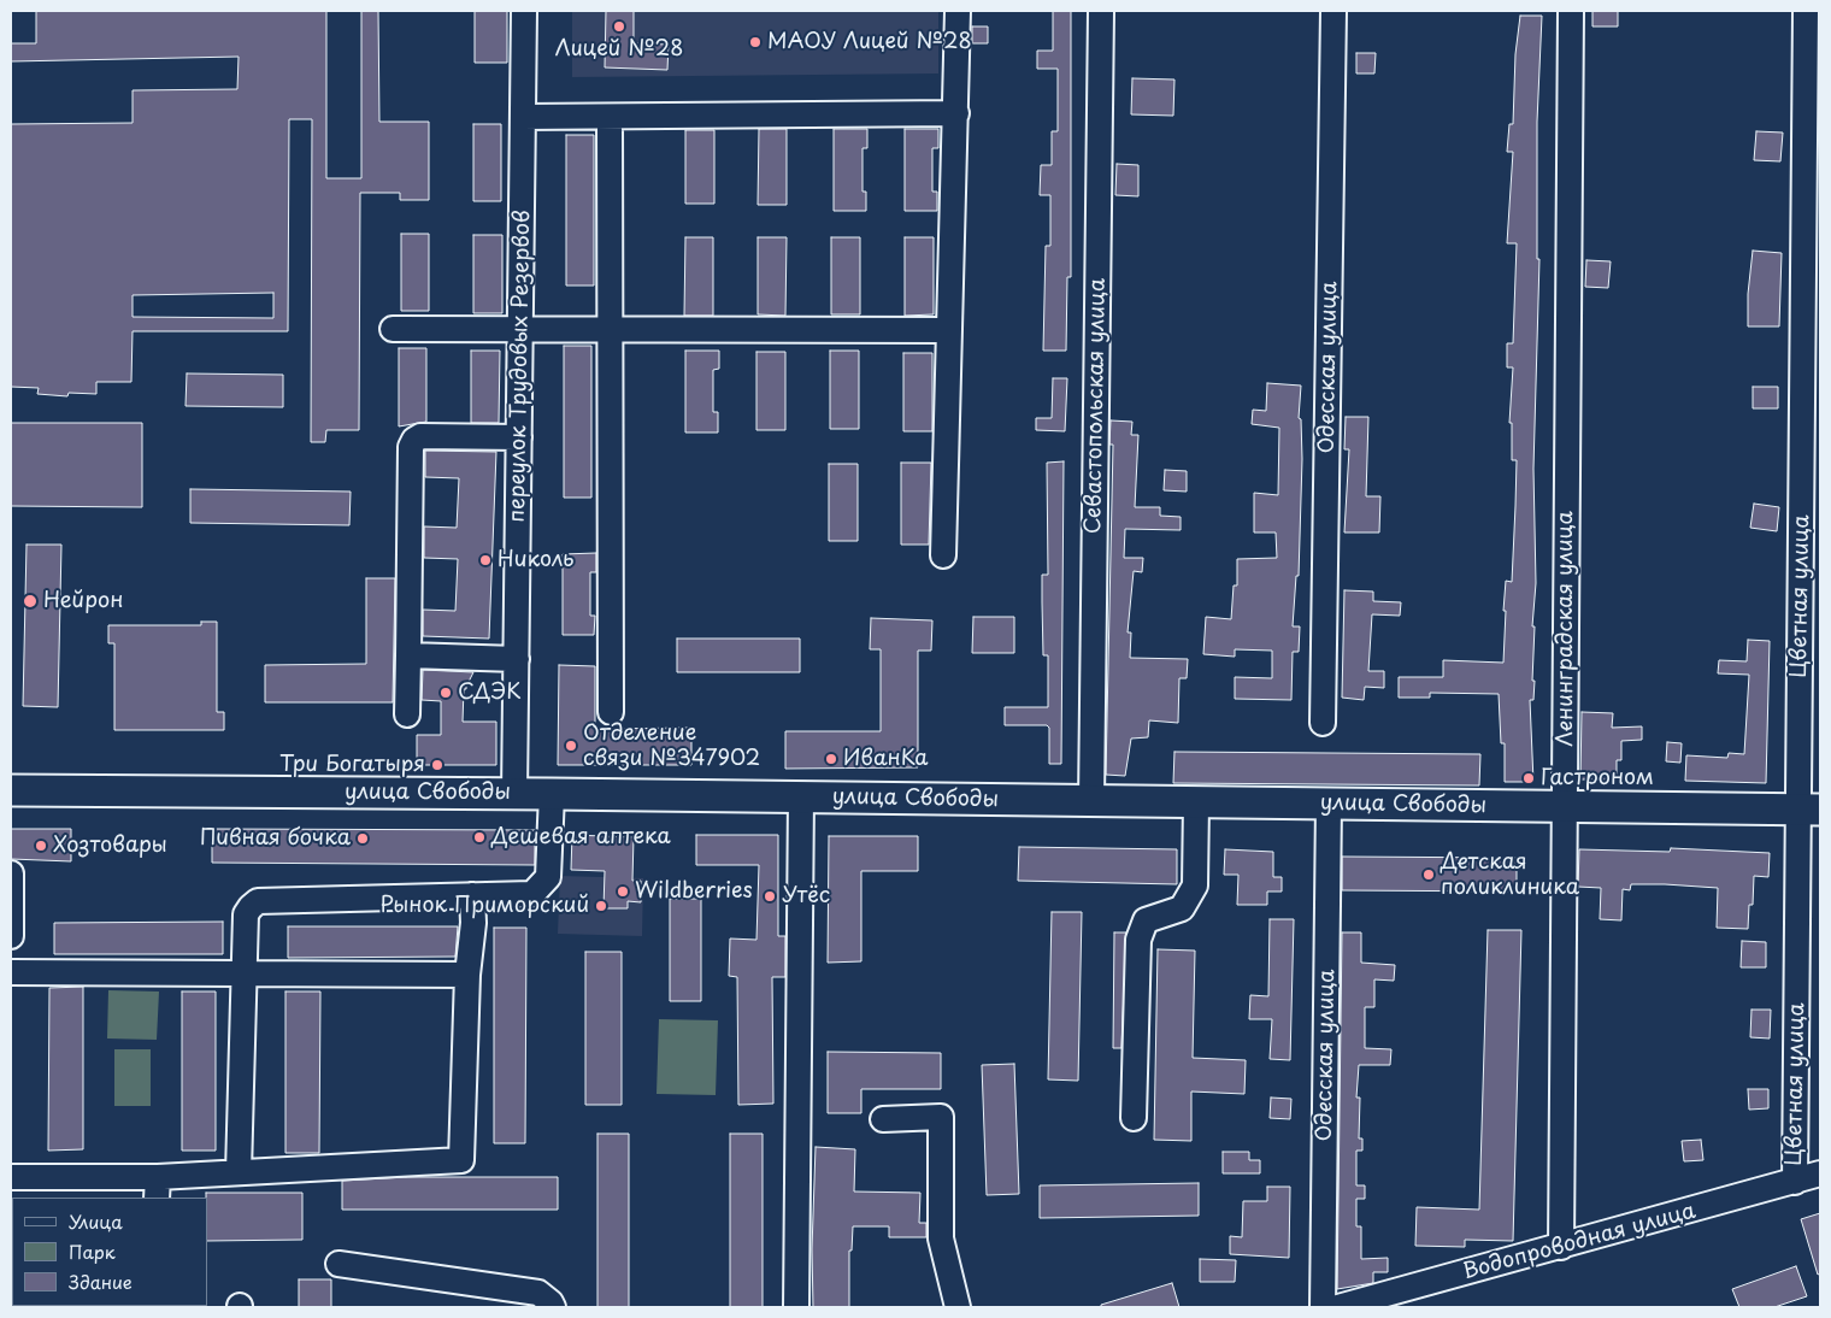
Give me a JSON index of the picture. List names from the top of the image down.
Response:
{
  "streets": {
    "main road": ["улица Свободы"],
    "street": [
      "переулок Трудовых Резервов",
      "Одесская улица",
      "Севастопольская улица",
      "Цветная улица",
      "Ленинградская улица",
      "Водопроводная улица"
    ]
  },
  "crossings": [
    ["переулок Трудовых Резервов", "улица Свободы"],
    ["Одесская улица", "улица Свободы"],
    ["Севастопольская улица", "улица Свободы"],
    ["Цветная улица", "улица Свободы"],
    ["Цветная улица", "Водопроводная улица"],
    ["Ленинградская улица", "улица Свободы"],
    ["Ленинградская улица", "Водопроводная улица"]
  ],
  "places": [
    "Лицей №28",
    "МАОУ Лицей №28",
    "Николь",
    "Нейрон",
    "СДЭК",
    "Отделение связи №347902",
    "ИванКа",
    "Три Богатыря",
    "Гастроном",
    "Дешевая аптека",
    "Пивная бочка",
    "Хозтовары",
    "Детская поликлиника",
    "Wildberries",
    "Утёс",
    "Рынок Приморский"
  ],
  "legend": ["Улица", "Парк", "Здание"]
}
